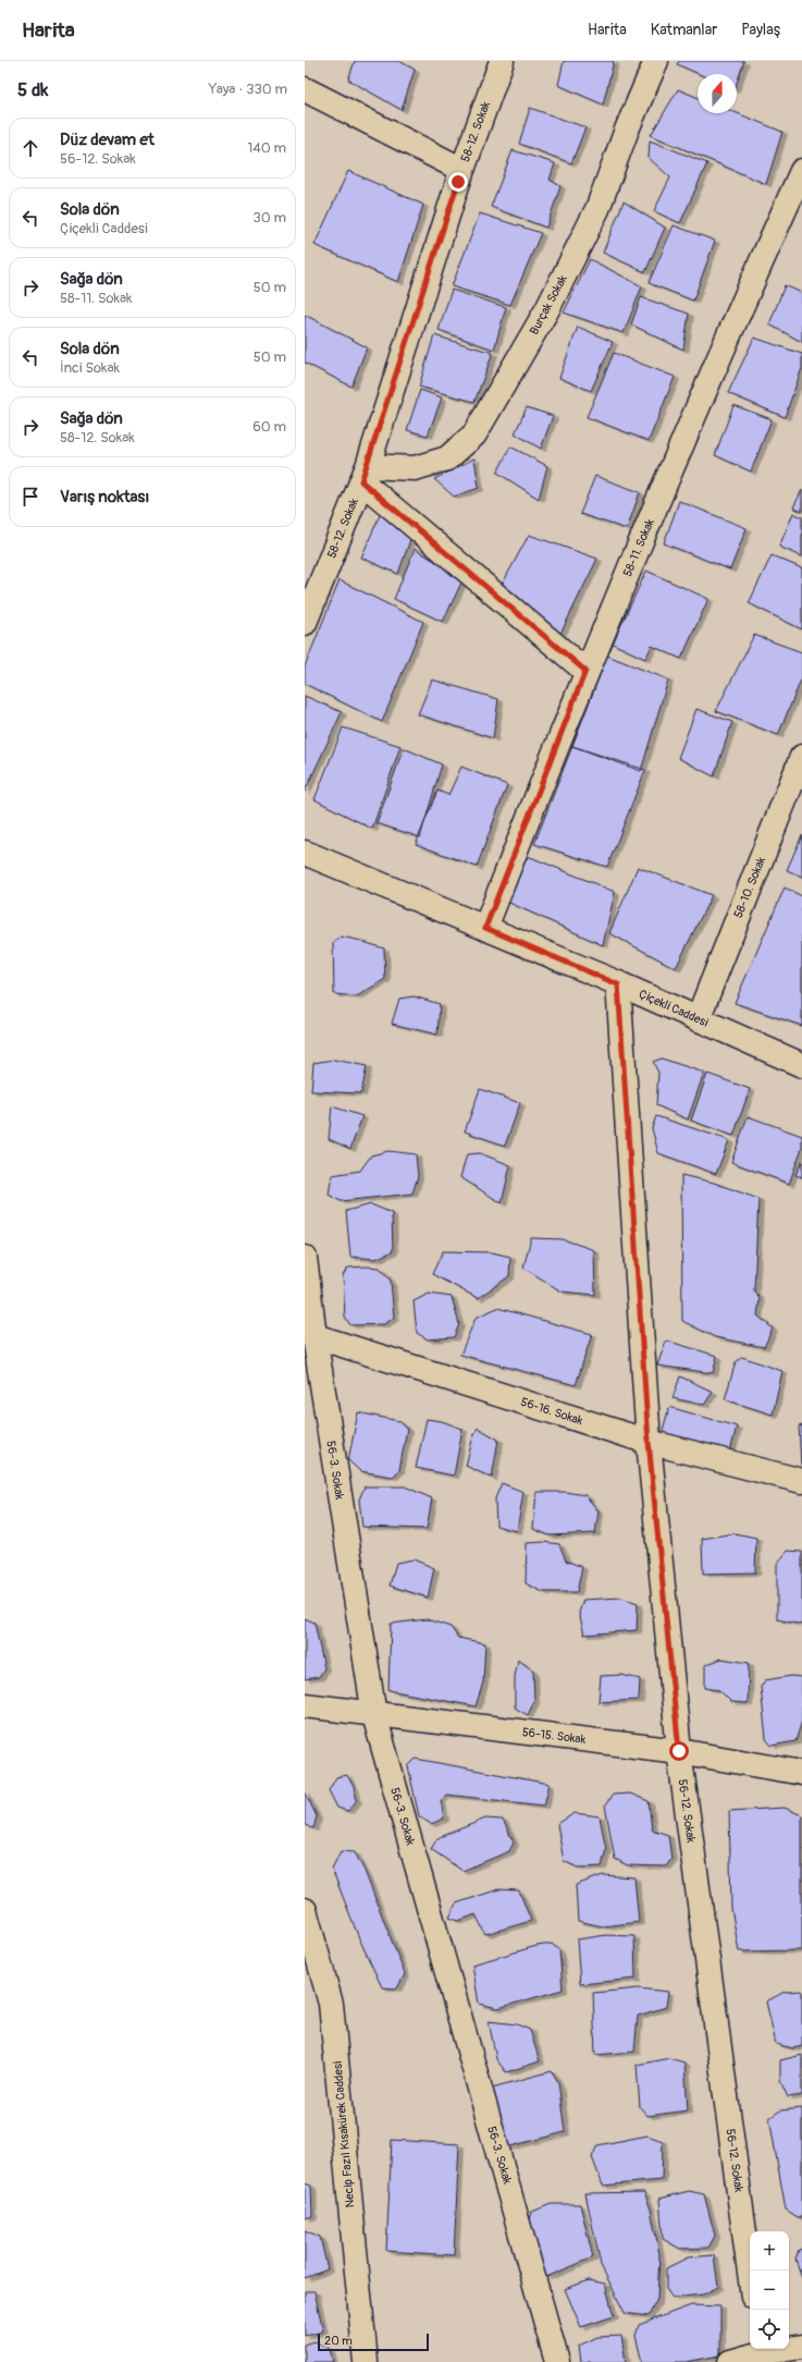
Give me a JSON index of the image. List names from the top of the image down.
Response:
{
  "streets": {
    "street": [
      "58-12. Sokak",
      "Burçak Sokak",
      "58-11. Sokak",
      "58-10. Sokak",
      "Çiçekli Caddesi",
      "56-16. Sokak",
      "56-3. Sokak",
      "56-15. Sokak",
      "56-12. Sokak",
      "Necip Fazıl Kısakürek Caddesi"
    ]
  },
  "crossings": [
    ["58-12. Sokak", "Burçak Sokak"],
    ["58-11. Sokak", "Çiçekli Caddesi"],
    ["58-10. Sokak", "Çiçekli Caddesi"],
    ["Çiçekli Caddesi", "56-12. Sokak"],
    ["56-16. Sokak", "56-3. Sokak"],
    ["56-16. Sokak", "56-12. Sokak"],
    ["56-3. Sokak", "56-15. Sokak"],
    ["56-15. Sokak", "56-12. Sokak"]
  ],
  "scale_bar": "20 m",
  "north": "top",
  "page": {
    "header": "Harita",
    "nav": ["Harita", "Katmanlar", "Paylaş"],
    "heading": ["5 dk", "Yaya · 330 m"],
    "list": [
      ["Düz devam et", "56-12. Sokak", "140 m"],
      ["Sola dön", "Çiçekli Caddesi", "30 m"],
      ["Sağa dön", "58-11. Sokak", "50 m"],
      ["Sola dön", "İnci Sokak", "50 m"],
      ["Sağa dön", "58-12. Sokak", "60 m"],
      "Varış noktası"
    ],
    "map_buttons": ["+", "−"],
    "scale": "20 m"
  }
}
